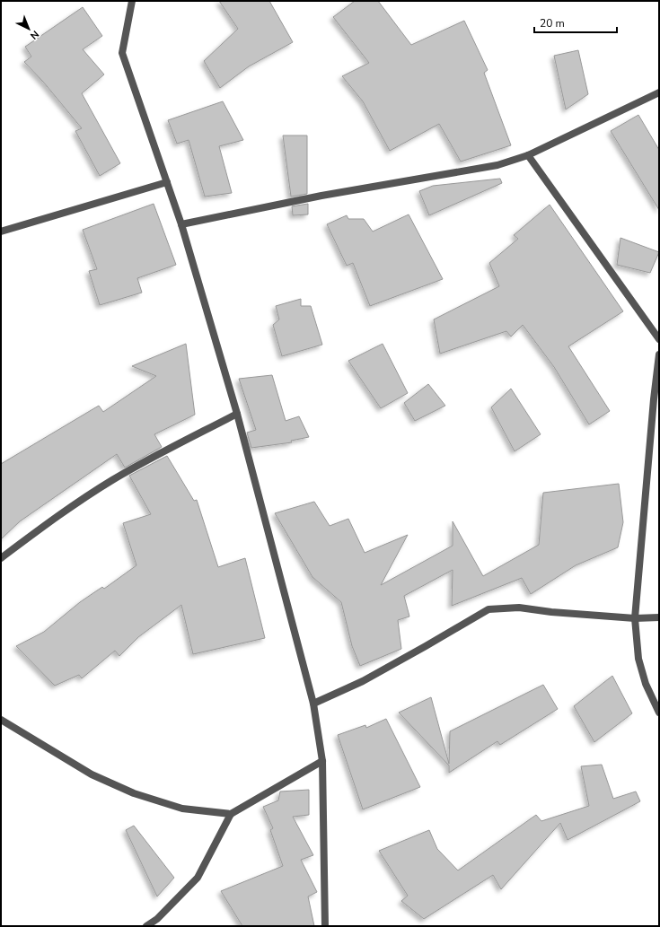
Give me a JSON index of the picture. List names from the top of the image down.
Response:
{
  "scale_bar": "20 m",
  "north": "bottom right"
}
